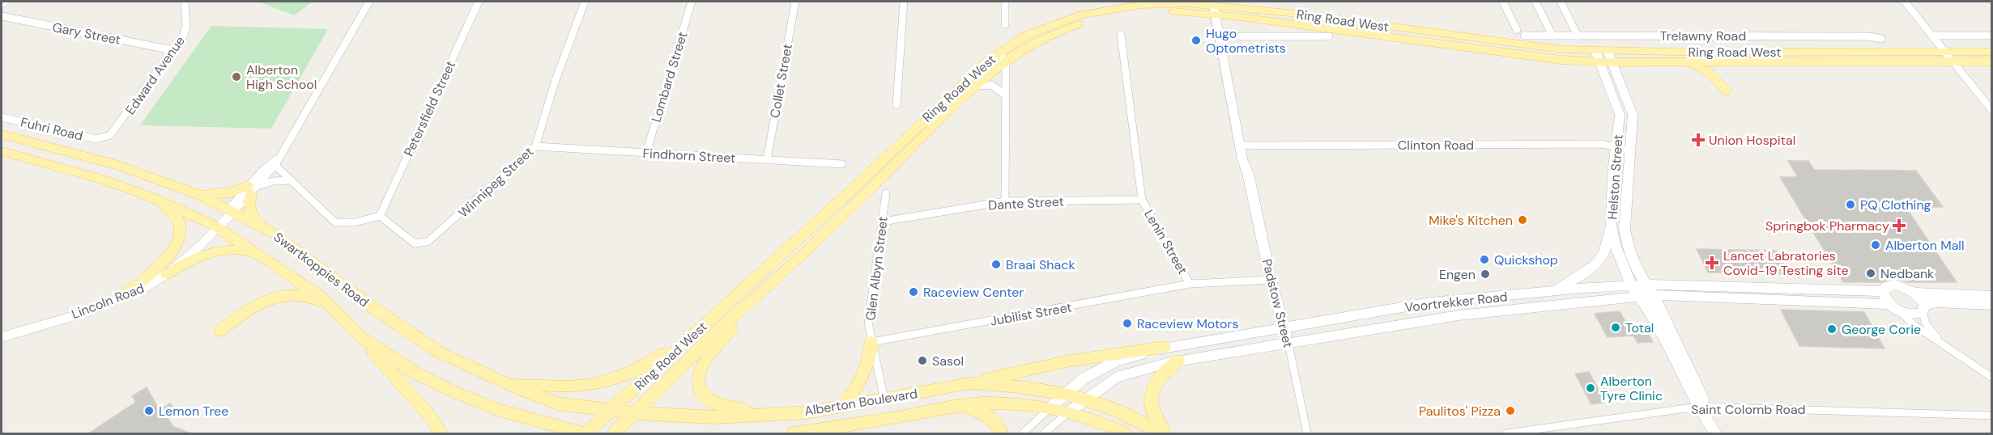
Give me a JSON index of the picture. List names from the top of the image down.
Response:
{
  "streets": {
    "main road": ["Ring Road West", "Swartkoppies Road", "Alberton Boulevard"],
    "street": [
      "Gary Street",
      "Trelawny Road",
      "Edward Avenue",
      "Lombard Street",
      "Collet Street",
      "Petersfield Street",
      "Fuhri Road",
      "Clinton Road",
      "Findhorn Street",
      "Helston Street",
      "Winnipeg Street",
      "Dante Street",
      "Lenin Street",
      "Glen Albyn Street",
      "Lincoln Road",
      "Voortrekker Road",
      "Padstow Street",
      "Jubilist Street",
      "Saint Colomb Road"
    ]
  },
  "crossings": [
    ["Ring Road West", "Helston Street"],
    ["Ring Road West", "Swartkoppies Road"],
    ["Ring Road West", "Padstow Street"],
    ["Ring Road West", "Alberton Boulevard"],
    ["Gary Street", "Edward Avenue"],
    ["Edward Avenue", "Fuhri Road"],
    ["Lombard Street", "Findhorn Street"],
    ["Collet Street", "Findhorn Street"],
    ["Petersfield Street", "Winnipeg Street"],
    ["Clinton Road", "Helston Street"],
    ["Clinton Road", "Padstow Street"],
    ["Findhorn Street", "Winnipeg Street"],
    ["Helston Street", "Voortrekker Road"],
    ["Helston Street", "Saint Colomb Road"],
    ["Dante Street", "Lenin Street"],
    ["Dante Street", "Glen Albyn Street"],
    ["Lenin Street", "Padstow Street"],
    ["Lenin Street", "Jubilist Street"],
    ["Glen Albyn Street", "Jubilist Street"],
    ["Glen Albyn Street", "Alberton Boulevard"],
    ["Swartkoppies Road", "Lincoln Road"],
    ["Swartkoppies Road", "Alberton Boulevard"],
    ["Voortrekker Road", "Padstow Street"],
    ["Voortrekker Road", "Alberton Boulevard"]
  ],
  "places": {
    "other": [
      "Hugo Optometrists",
      "Alberton High School",
      "PQ Clothing",
      "Mike's Kitchen",
      "Alberton Mall",
      "Quickshop",
      "Braai Shack",
      "Nedbank",
      "Engen",
      "Raceview Center",
      "Raceview Motors",
      "Total",
      "George Corie",
      "Sasol",
      "Alberton Tyre Clinic",
      "Lemon Tree",
      "Paulitos' Pizza"
    ],
    "health": ["Union Hospital", "Springbok Pharmacy", "Lancet Labratories Covid-19 Testing site"]
  }
}
